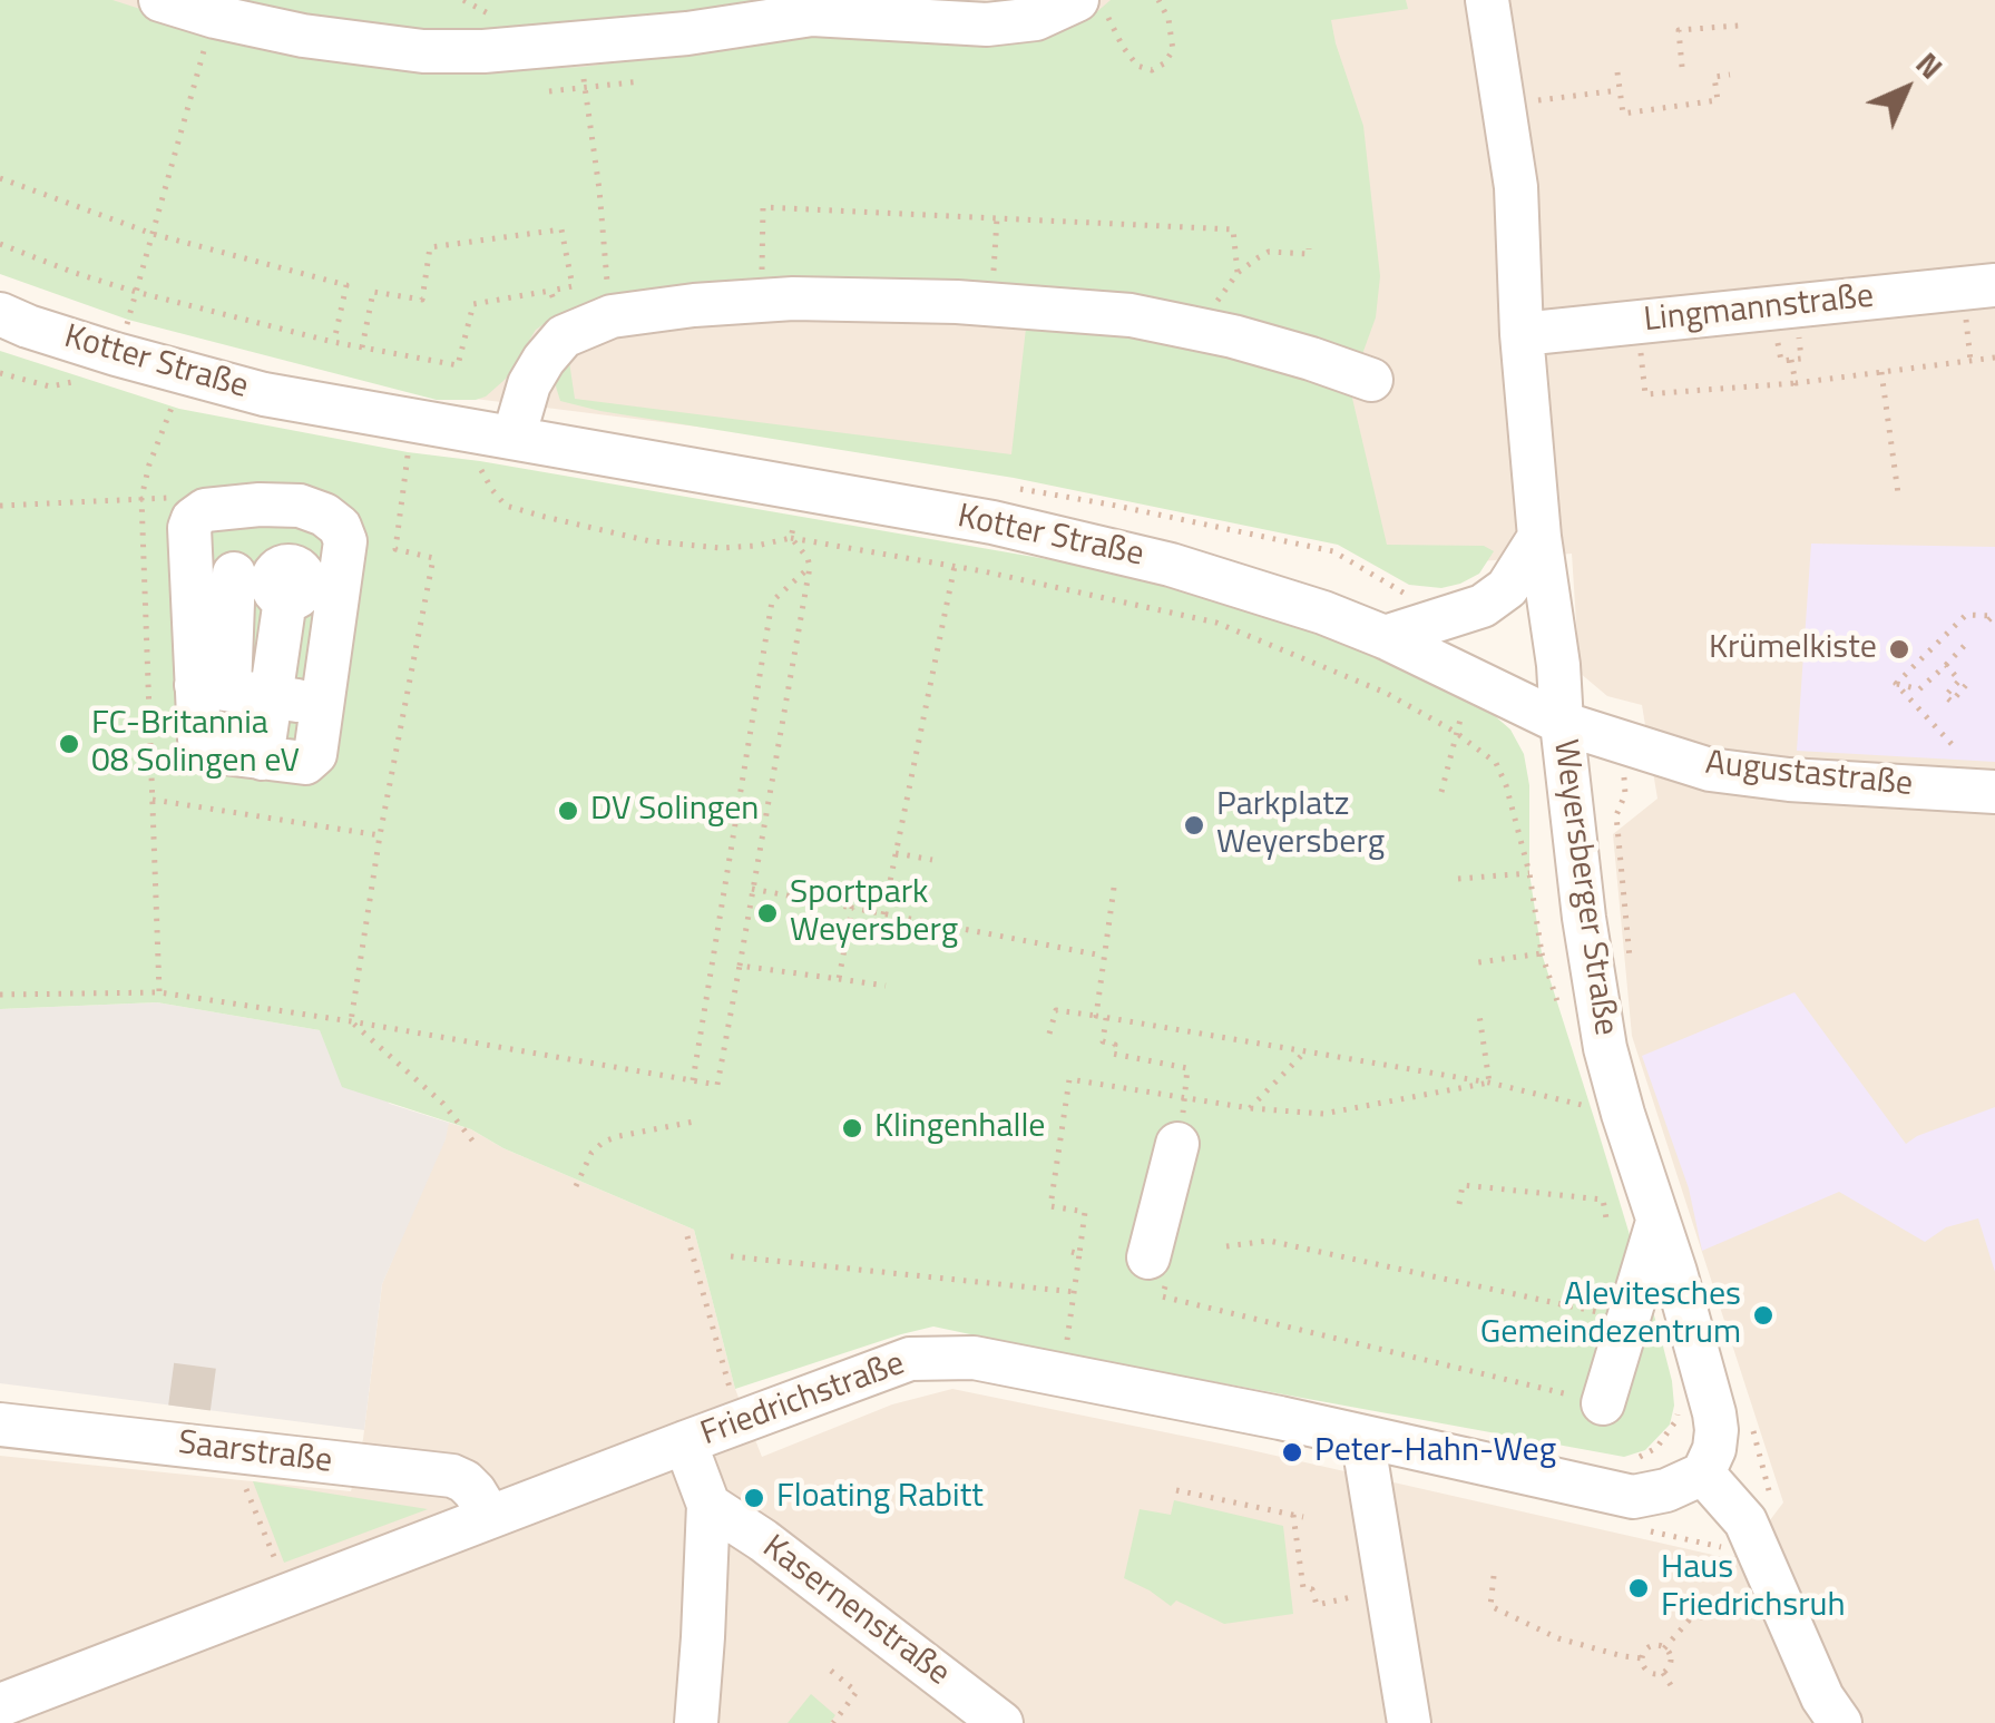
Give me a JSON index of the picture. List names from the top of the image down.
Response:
{
  "streets": {
    "street": [
      "Lingmannstraße",
      "Kotter Straße",
      "Augustastraße",
      "Weyersberger Straße",
      "Friedrichstraße",
      "Saarstraße",
      "Kasernenstraße"
    ]
  },
  "crossings": [
    ["Lingmannstraße", "Weyersberger Straße"],
    ["Kotter Straße", "Augustastraße"],
    ["Kotter Straße", "Weyersberger Straße"],
    ["Augustastraße", "Weyersberger Straße"],
    ["Weyersberger Straße", "Friedrichstraße"],
    ["Friedrichstraße", "Saarstraße"]
  ],
  "places": [
    "Krümelkiste",
    "FC-Britannia 08 Solingen eV",
    "DV Solingen",
    "Parkplatz Weyersberg",
    "Sportpark Weyersberg",
    "Klingenhalle",
    "Alevitesches Gemeindezentrum",
    "Peter-Hahn-Weg",
    "Floating Rabitt",
    "Haus Friedrichsruh"
  ],
  "north": "top right"
}
